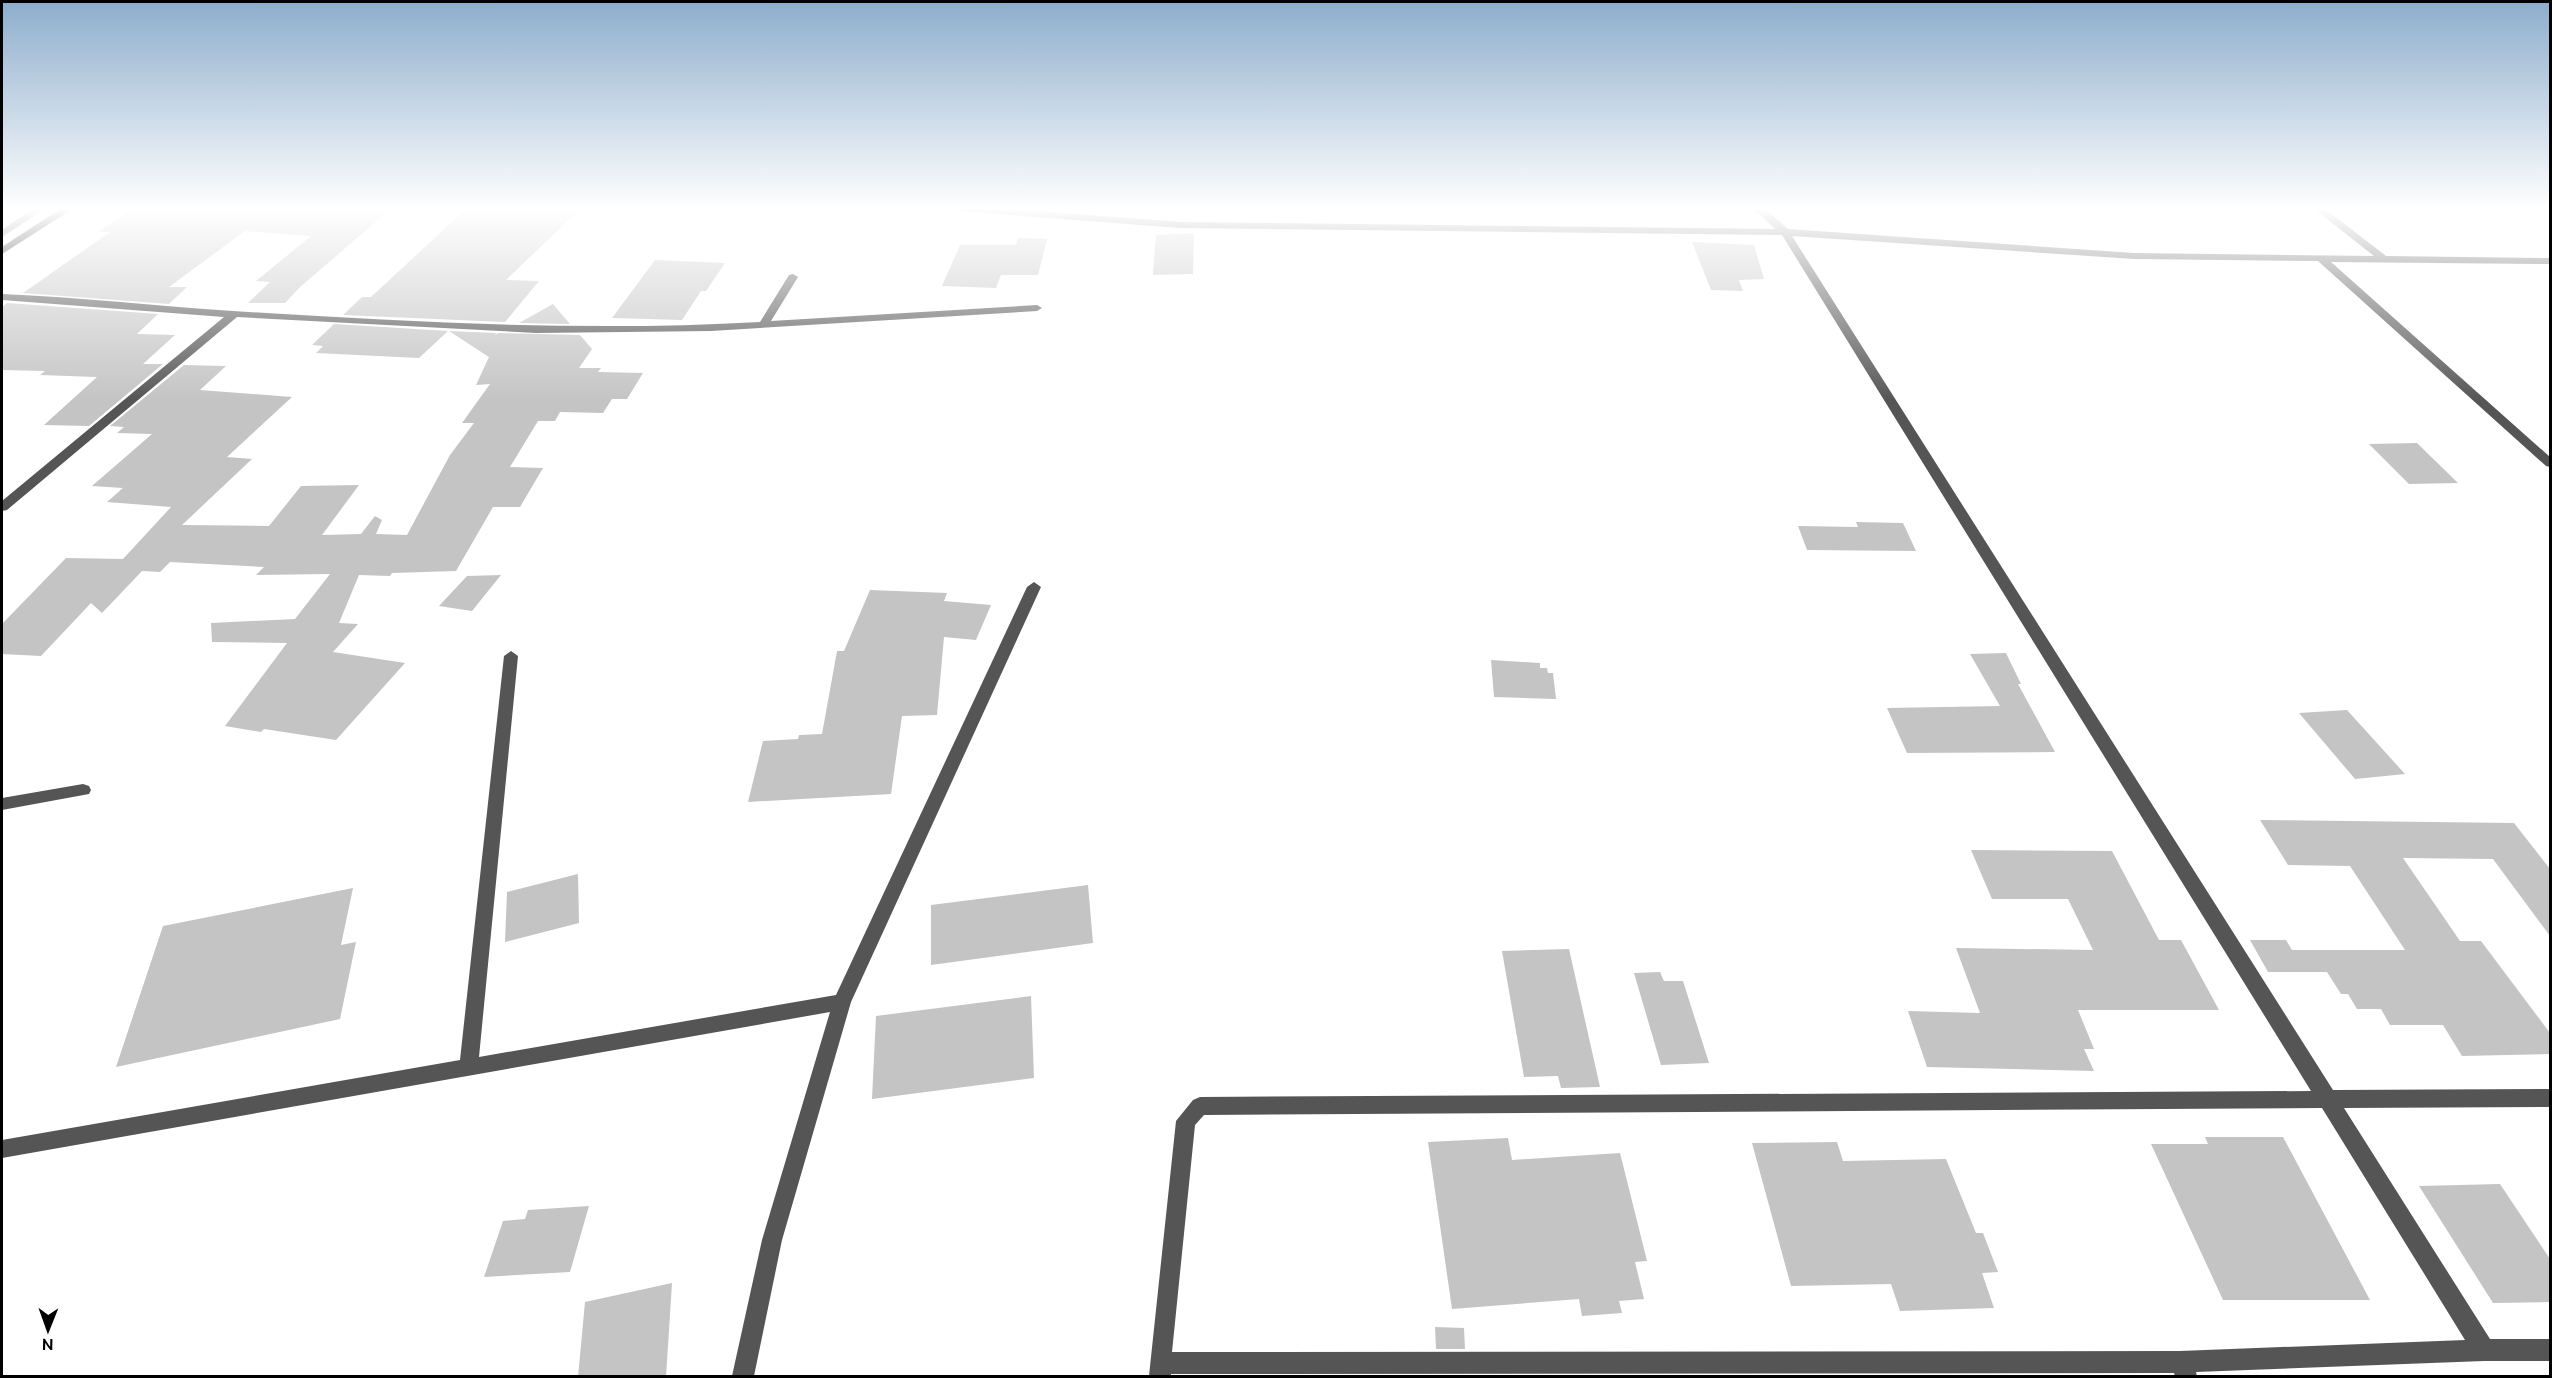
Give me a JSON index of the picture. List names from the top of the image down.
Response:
{
  "north": "bottom"
}
